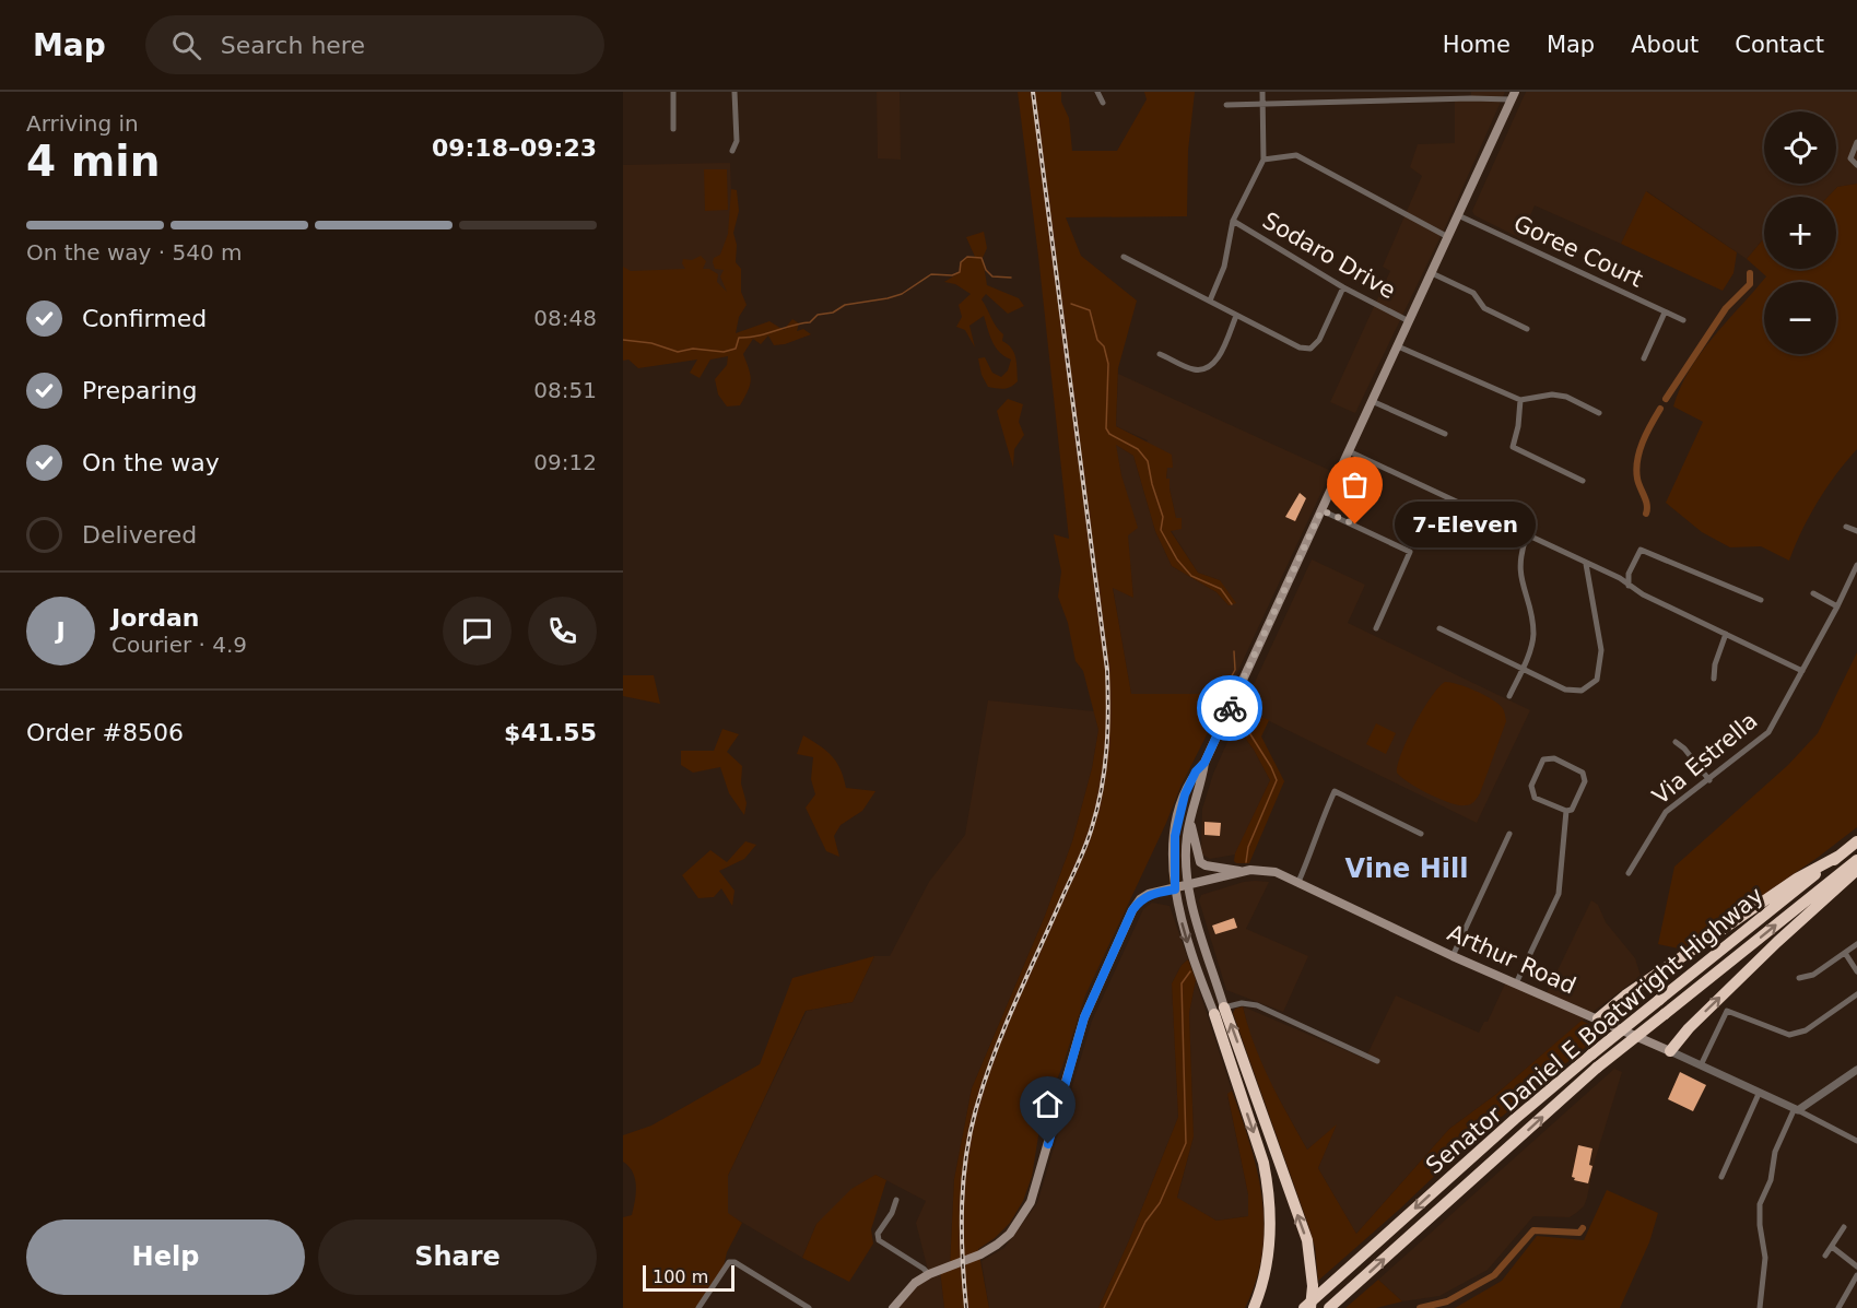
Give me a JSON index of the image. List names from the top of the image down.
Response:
{
  "streets": {
    "highway": ["Senator Daniel E Boatwright Highway"],
    "main road": ["Arthur Road"],
    "street": ["Goree Court", "Sodaro Drive", "Via Estrella"]
  },
  "districts": ["Vine Hill"],
  "places": ["7-Eleven"],
  "scale_bar": "100 m",
  "page": {
    "header": "Map",
    "search": "Search here",
    "nav": [
      "Home",
      "Map",
      "About",
      "Contact"
    ],
    "heading": ["4 min", "Arriving in", "09:18–09:23"],
    "panel": [
      "Jordan",
      "Courier · 4.9",
      "Order #8506",
      "$41.55"
    ],
    "map_buttons": ["+", "−"],
    "bar": "On the way · 540 m",
    "list": [
      ["Confirmed", "08:48"],
      ["Preparing", "08:51"],
      ["On the way", "09:12"],
      "Delivered"
    ],
    "bubble": "7-Eleven",
    "round": "J",
    "buttons": ["Help", "Share"],
    "scale": "100 m"
  }
}
